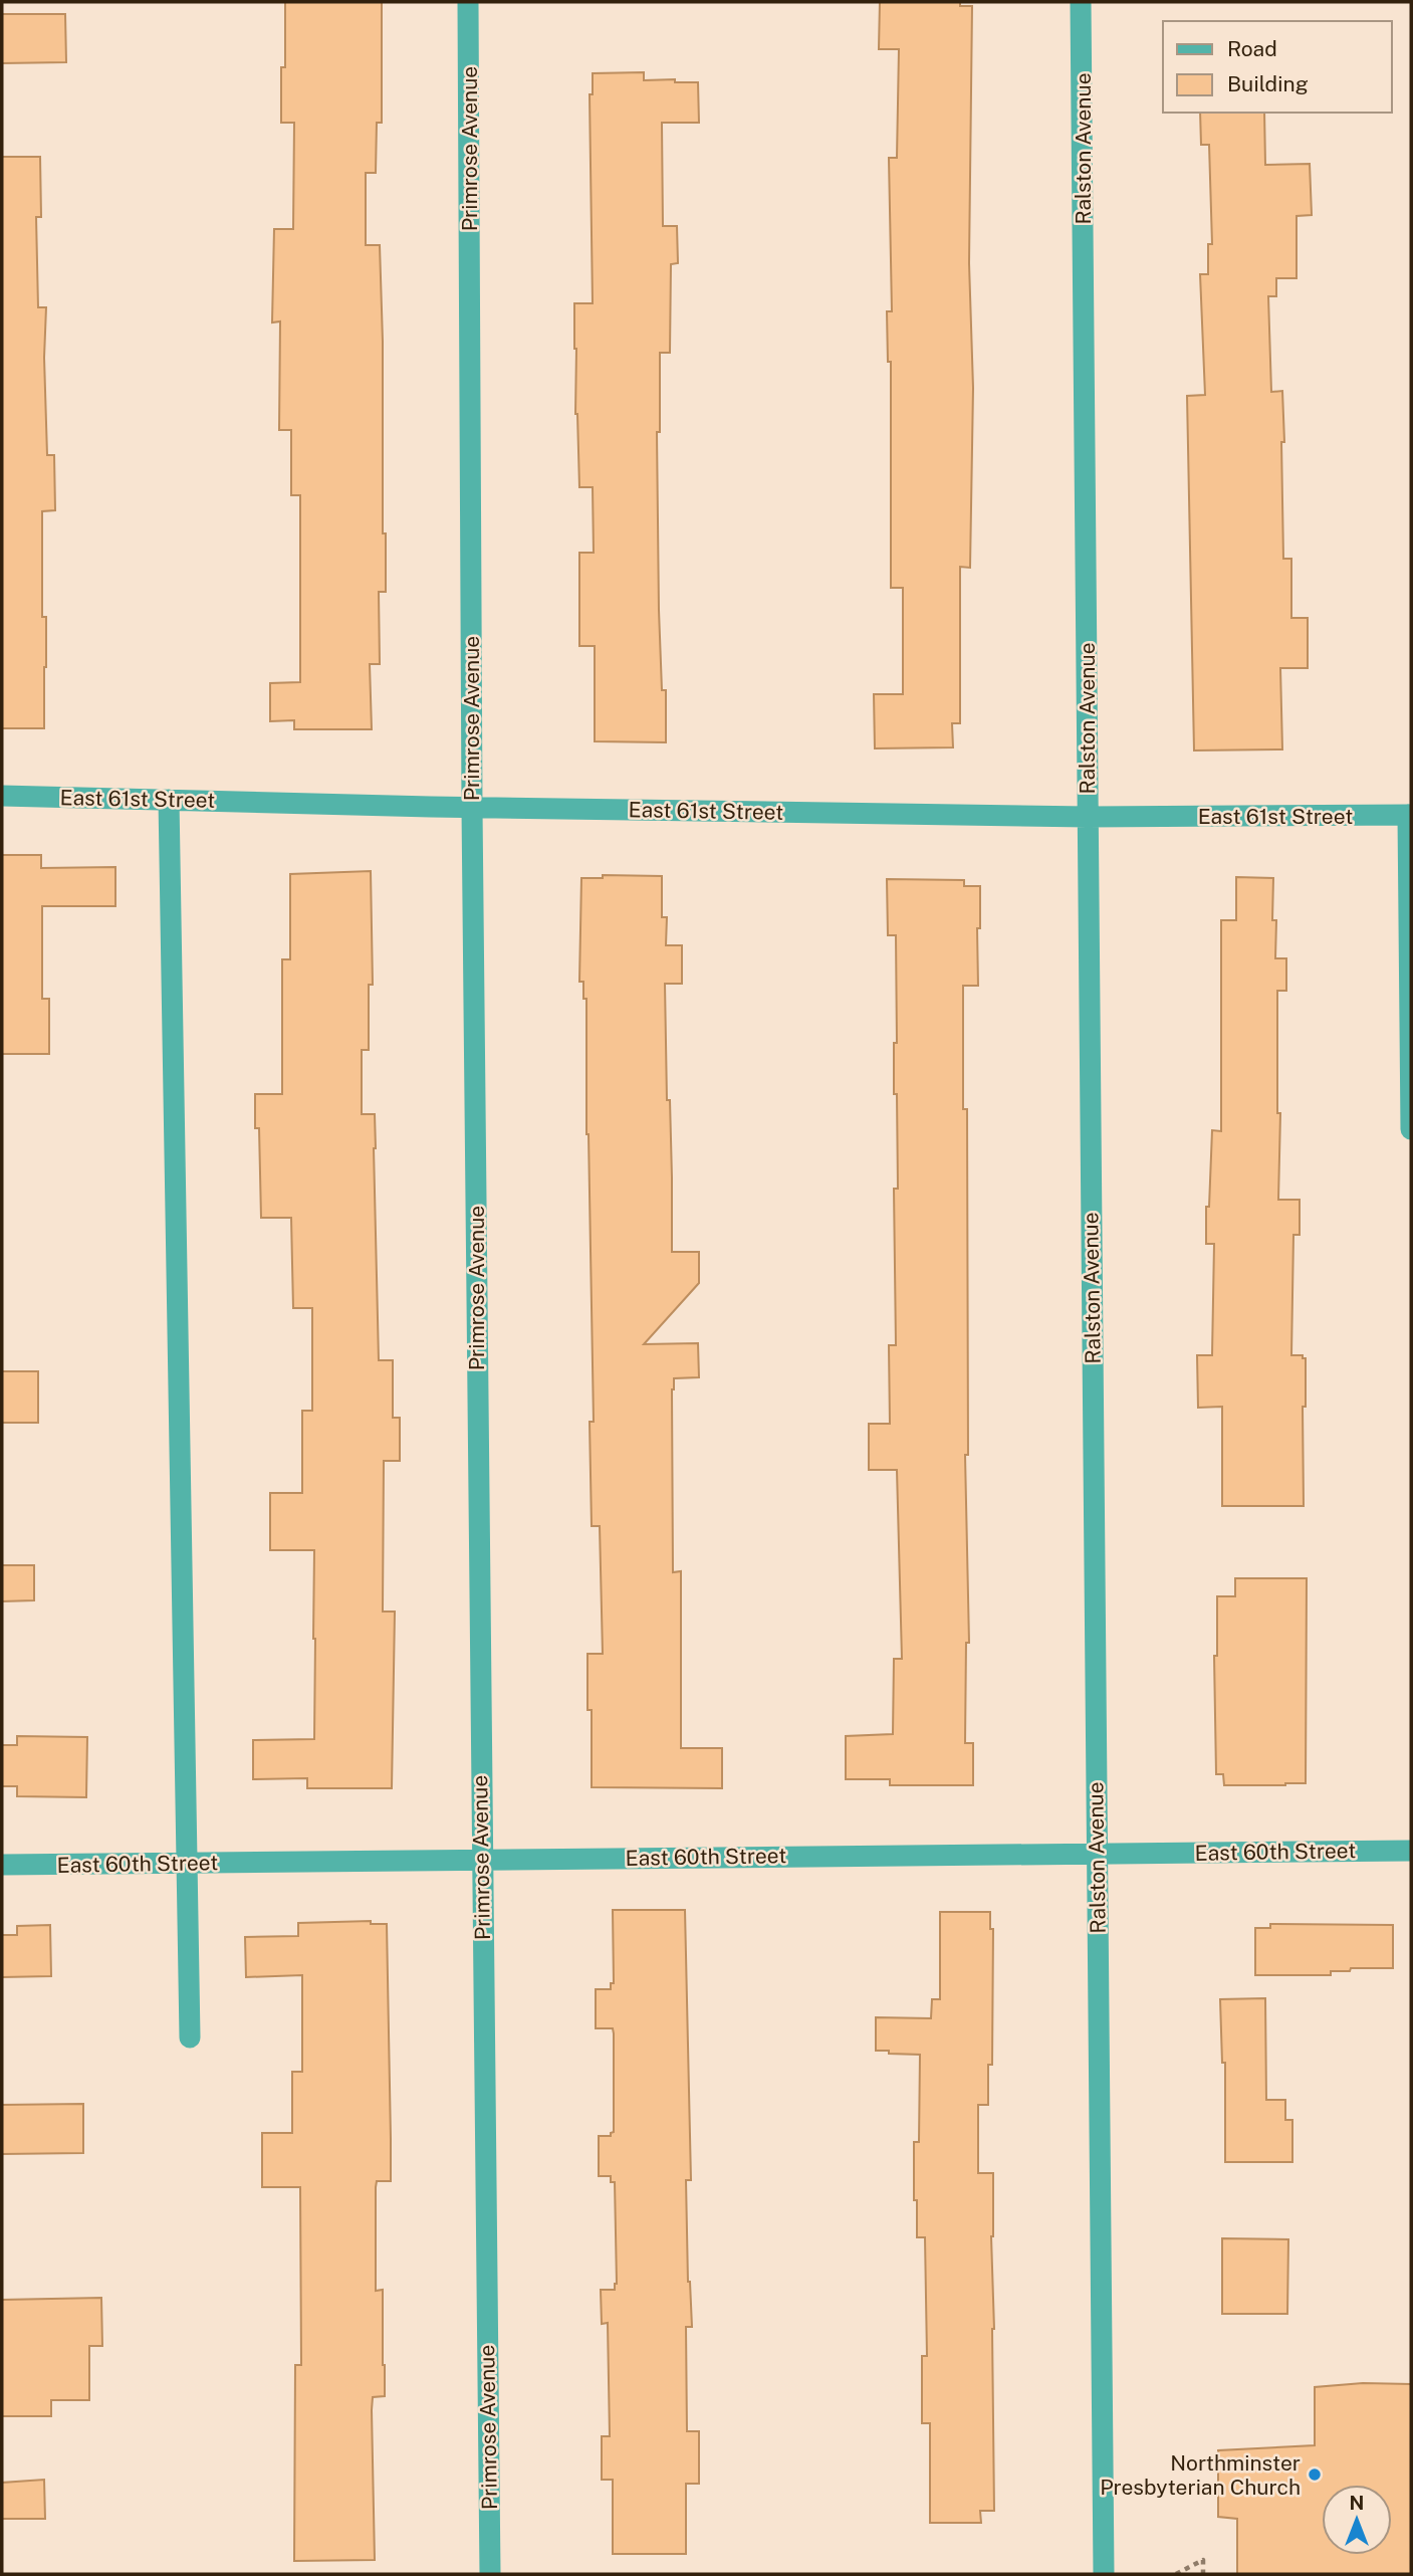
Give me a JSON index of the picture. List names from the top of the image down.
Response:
{
  "streets": {
    "street": [
      "Primrose Avenue",
      "Ralston Avenue",
      "East 61st Street",
      "East 60th Street"
    ]
  },
  "crossings": [
    ["Primrose Avenue", "East 61st Street"],
    ["Primrose Avenue", "East 60th Street"],
    ["Ralston Avenue", "East 61st Street"],
    ["Ralston Avenue", "East 60th Street"]
  ],
  "places": ["Northminster Presbyterian Church"],
  "legend": ["Road", "Building"],
  "north": "top"
}
